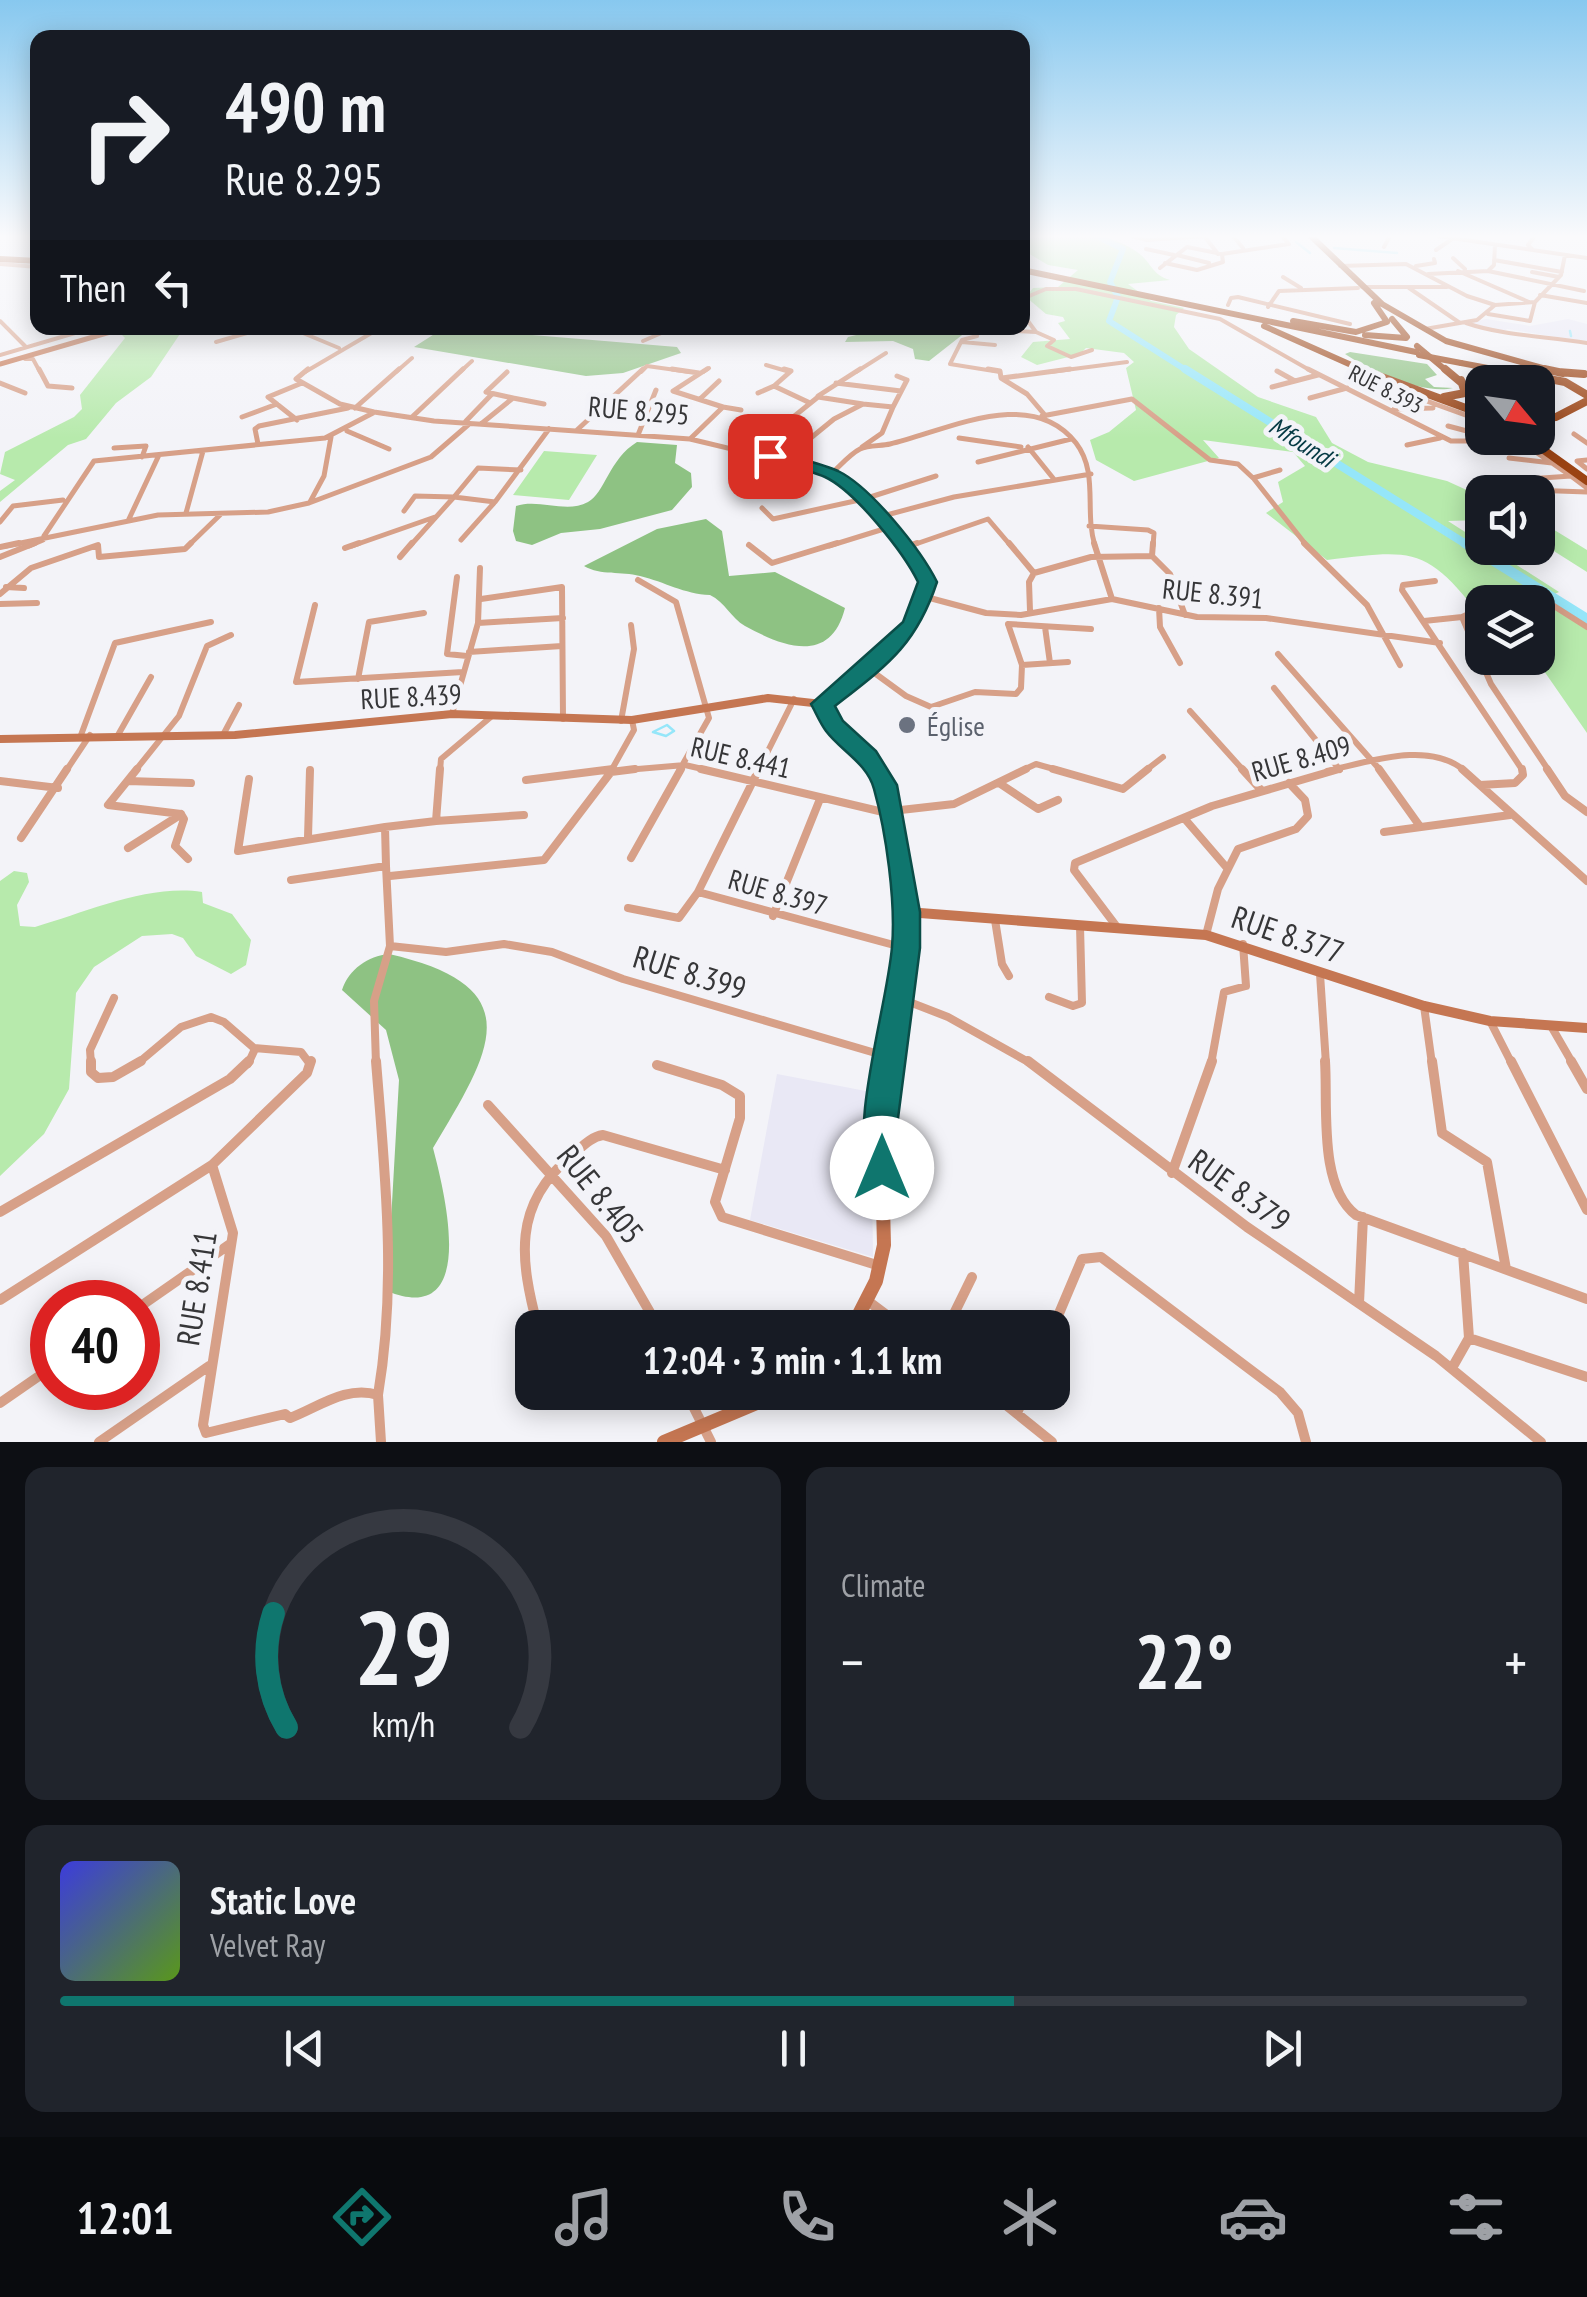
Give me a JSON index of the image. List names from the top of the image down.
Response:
{
  "streets": {
    "street": [
      "RUE 8.393",
      "RUE 8.295",
      "RUE 8.391",
      "RUE 8.439",
      "RUE 8.441",
      "RUE 8.409",
      "RUE 8.397",
      "RUE 8.377",
      "RUE 8.399",
      "RUE 8.379",
      "RUE 8.405",
      "RUE 8.411"
    ]
  },
  "crossings": [
    ["RUE 8.295", "RUE 8.391"],
    ["RUE 8.439", "RUE 8.397"],
    ["RUE 8.441", "RUE 8.397"],
    ["RUE 8.409", "RUE 8.377"]
  ],
  "water": ["Mfoundi"],
  "places": ["Église"],
  "north": "bottom right",
  "page": {
    "turn": ["490 m", "Rue 8.295"],
    "then": "Then",
    "limit": "40",
    "trip": "12:04 · 3 min · 1.1 km",
    "tile": "Climate",
    "heat": ["−", "22°", "+"],
    "song": ["Static Love", "Velvet Ray"],
    "tabs": "12:01",
    "gauge": ["29", "km/h"]
  }
}
